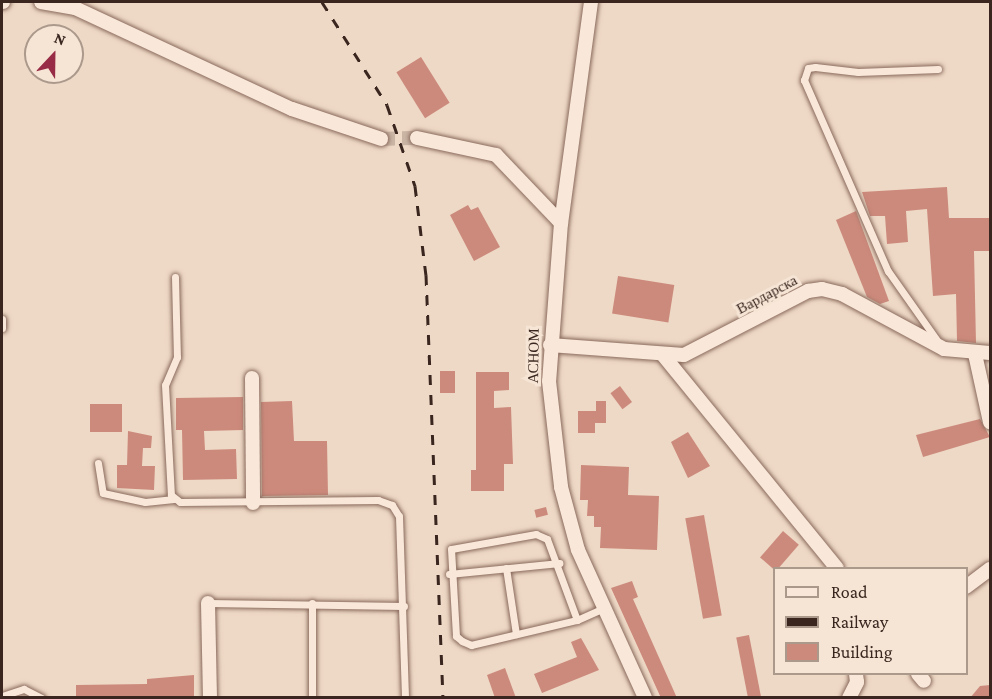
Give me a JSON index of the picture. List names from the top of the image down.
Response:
{
  "streets": {
    "street": ["Вардарска", "АСНОМ"]
  },
  "crossings": [
    ["Вардарска", "АСНОМ"]
  ],
  "legend": ["Road", "Railway", "Building"],
  "north": "top"
}
